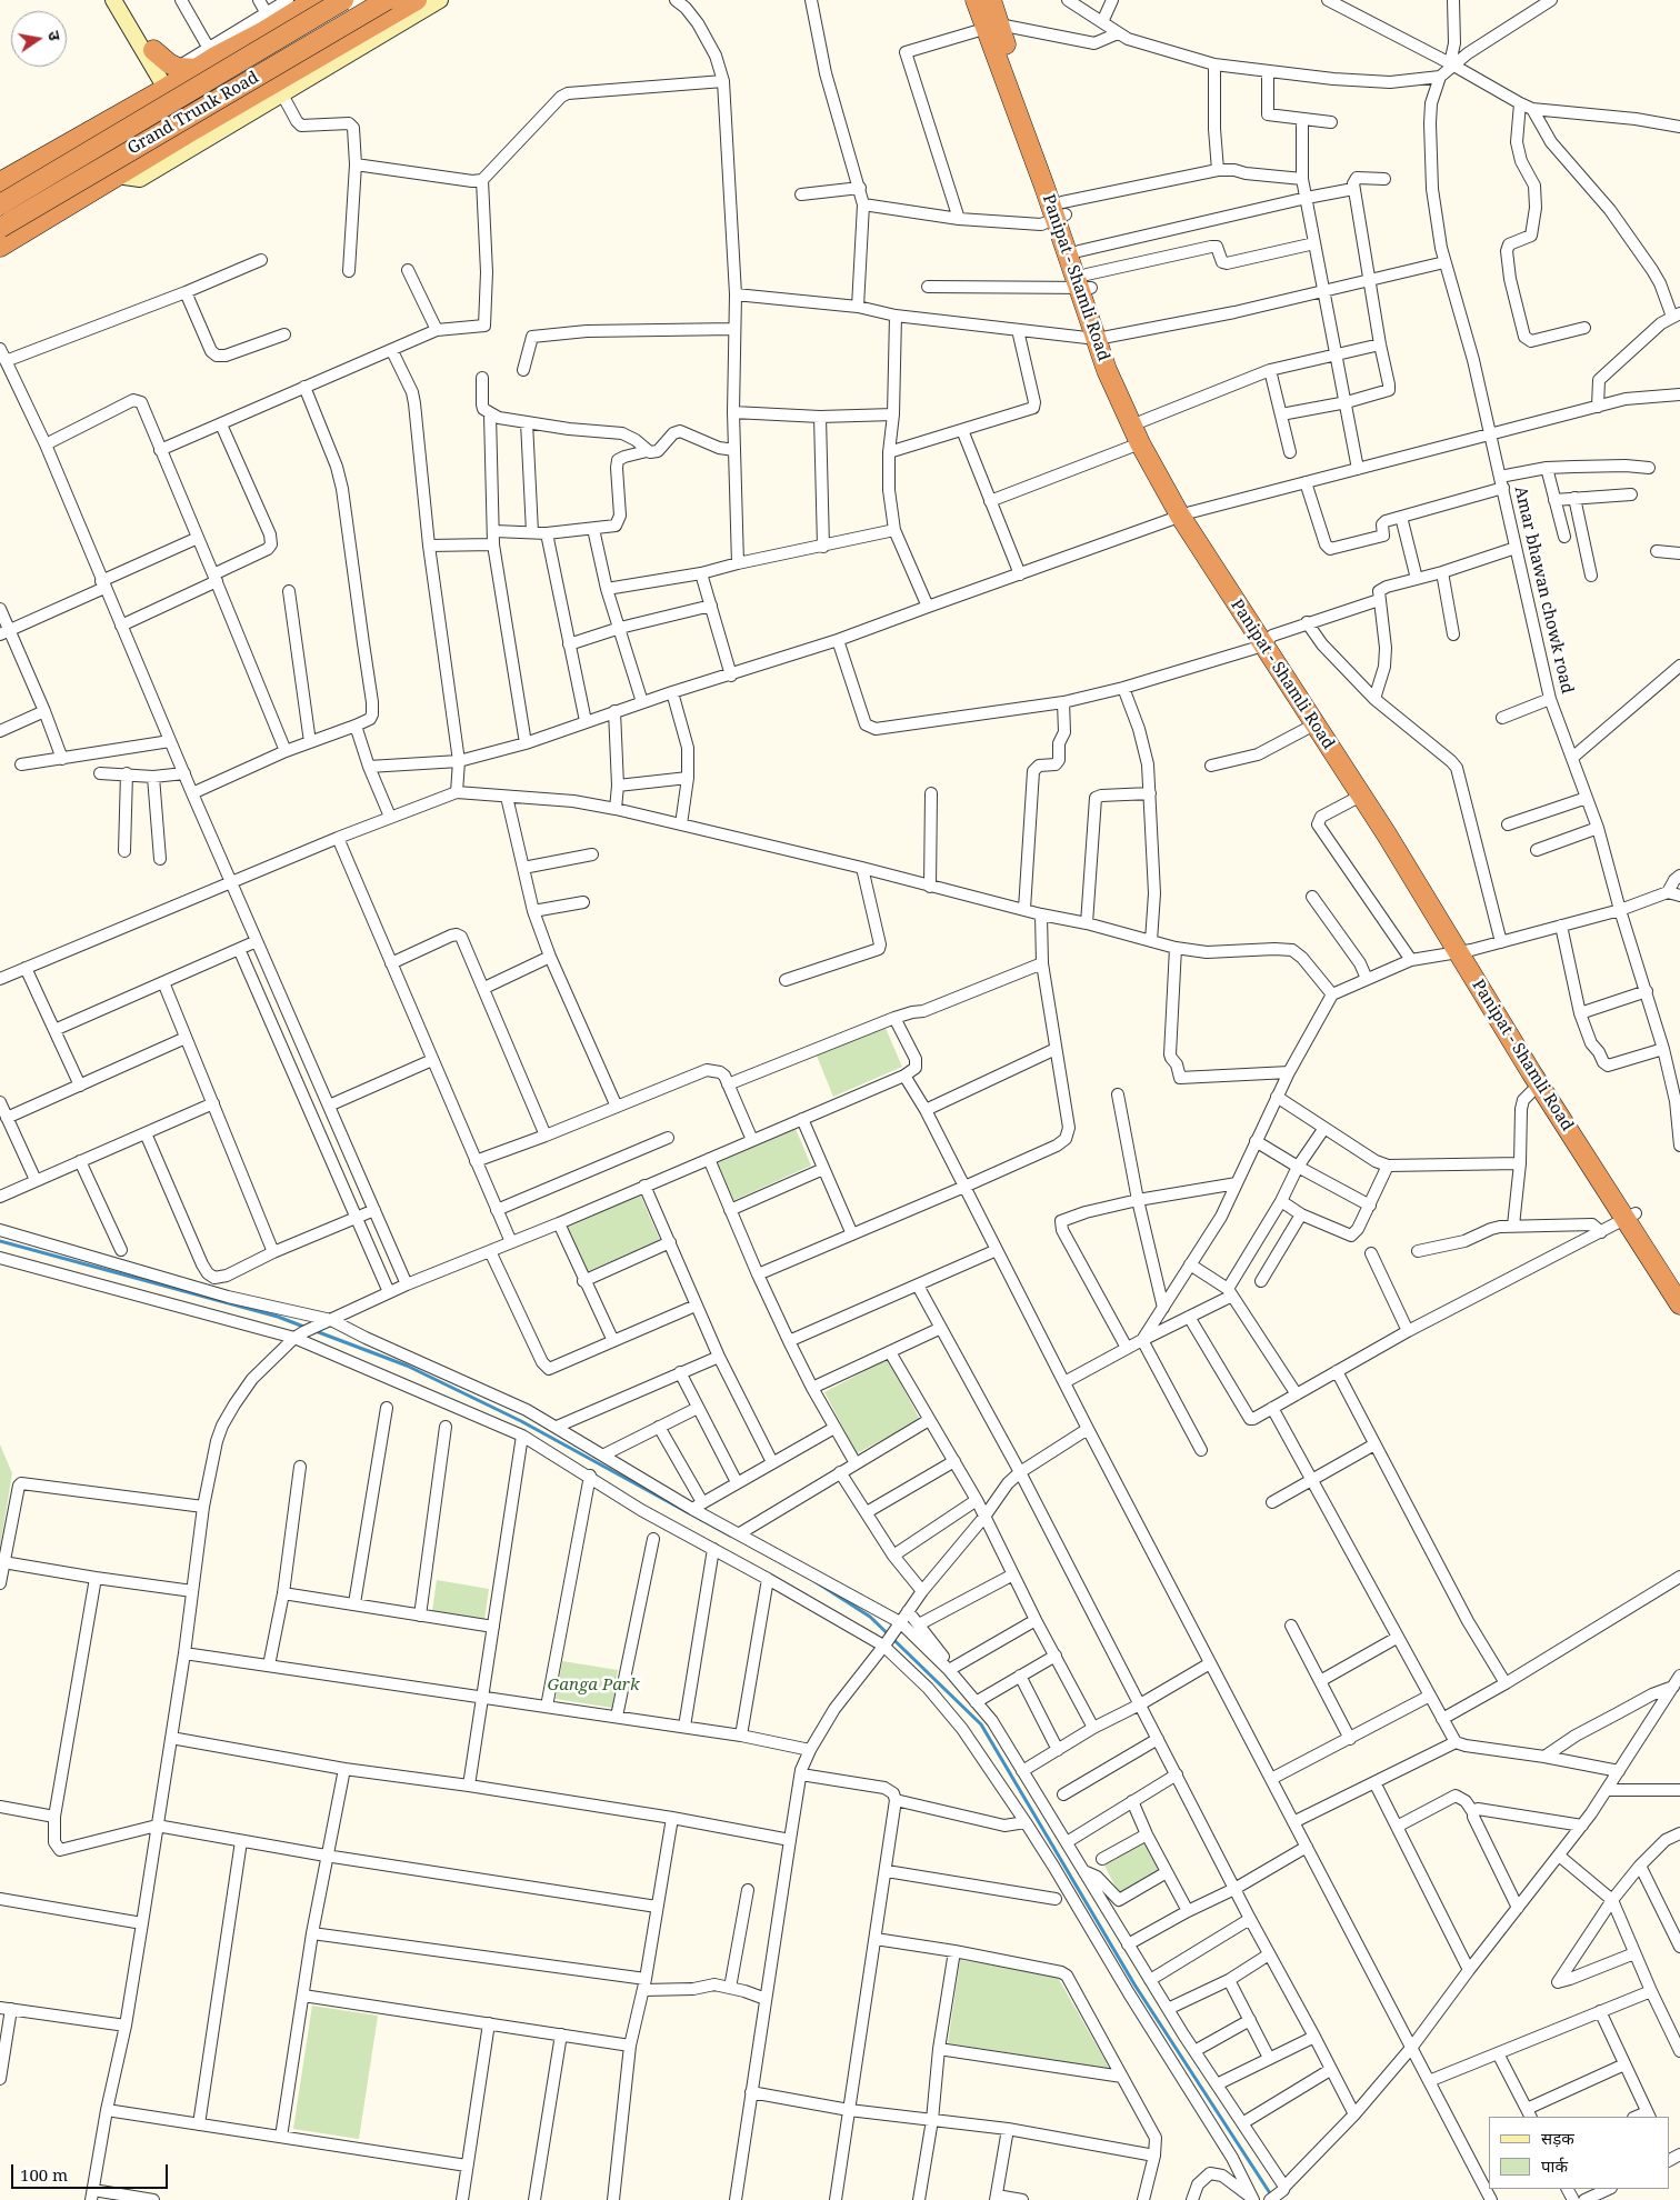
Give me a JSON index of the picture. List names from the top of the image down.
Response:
{
  "streets": {
    "highway": ["Grand Trunk Road", "Panipat - Shamli Road"],
    "street": ["Amar bhawan chowk road"]
  },
  "parks": ["Ganga Park"],
  "legend": ["सड़क", "पार्क"],
  "scale_bar": "100 m",
  "north": "right"
}
